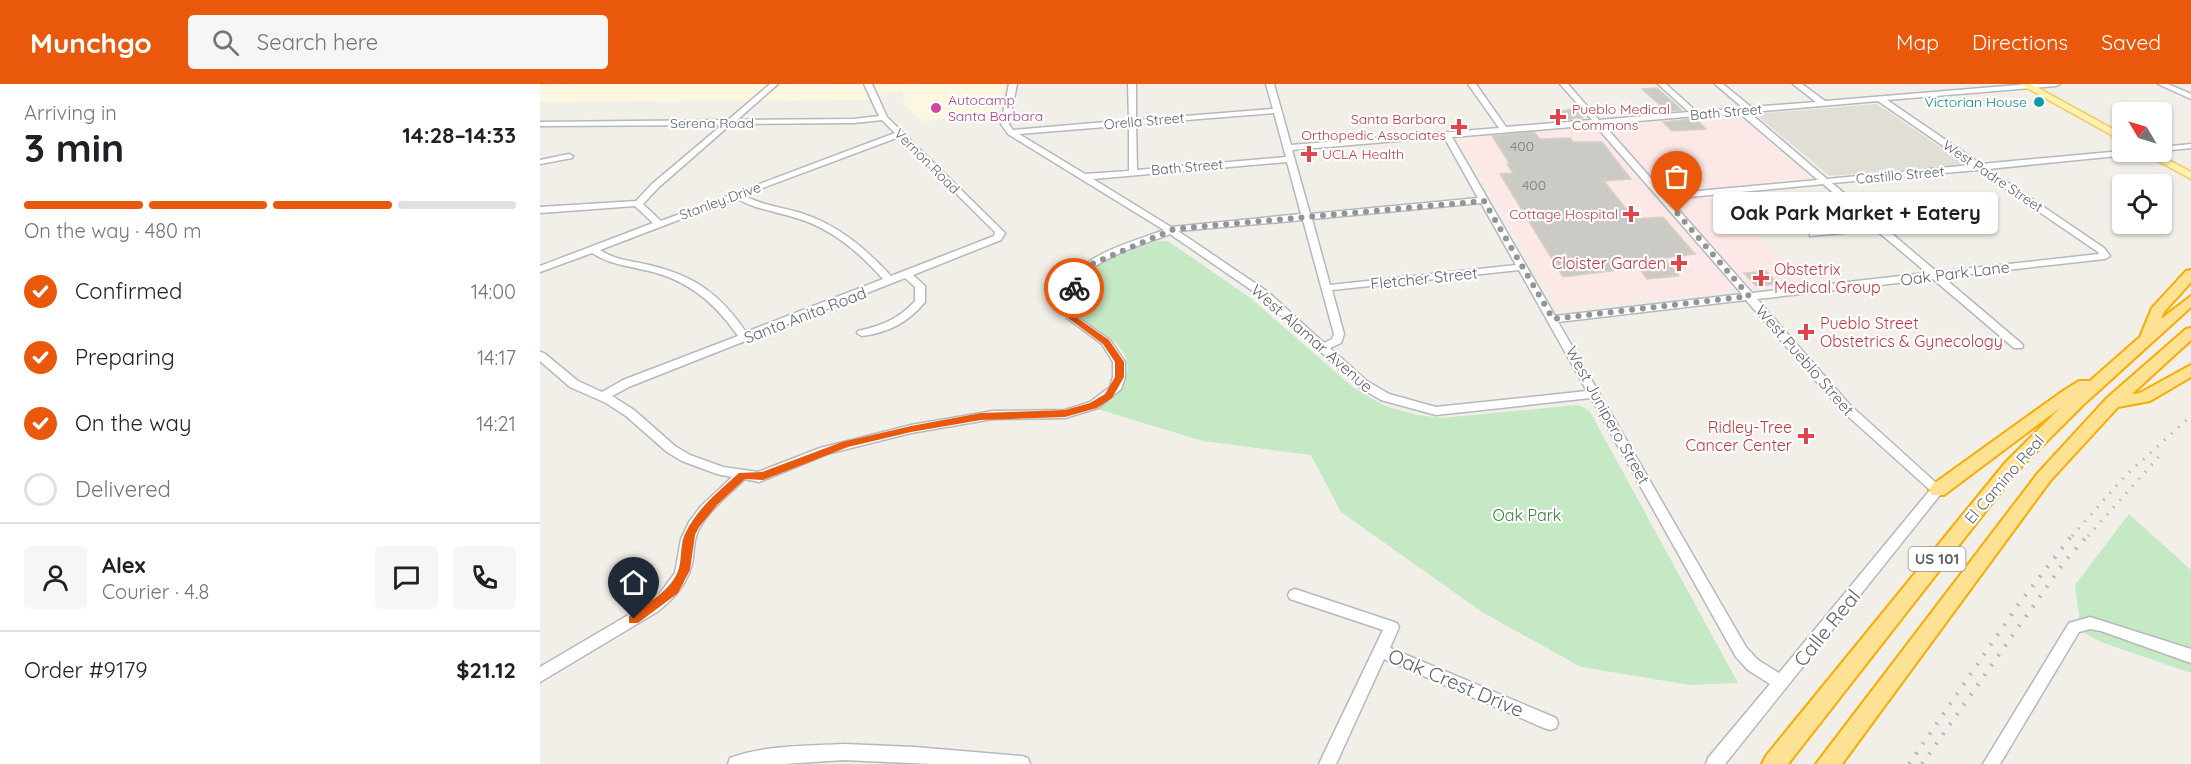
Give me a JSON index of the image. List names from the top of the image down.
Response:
{
  "streets": {
    "highway": ["El Camino Real", "US 101"],
    "street": [
      "Bath Street",
      "Orella Street",
      "Serena Road",
      "Vernon Road",
      "Castillo Street",
      "West Padre Street",
      "Stanley Drive",
      "Oak Park Lane",
      "Fletcher Street",
      "Santa Anita Road",
      "West Alamar Avenue",
      "West Pueblo Street",
      "West Junipero Street",
      "Calle Real",
      "Oak Crest Drive"
    ]
  },
  "crossings": [
    ["Bath Street", "West Padre Street"],
    ["Bath Street", "West Alamar Avenue"],
    ["Bath Street", "West Pueblo Street"],
    ["Bath Street", "West Junipero Street"],
    ["Orella Street", "West Alamar Avenue"],
    ["Serena Road", "Vernon Road"],
    ["Vernon Road", "Stanley Drive"],
    ["Vernon Road", "Santa Anita Road"],
    ["Castillo Street", "West Padre Street"],
    ["Castillo Street", "West Pueblo Street"],
    ["West Padre Street", "Oak Park Lane"],
    ["Oak Park Lane", "West Pueblo Street"],
    ["Oak Park Lane", "West Junipero Street"],
    ["Fletcher Street", "West Junipero Street"],
    ["West Alamar Avenue", "West Junipero Street"],
    ["West Pueblo Street", "Calle Real"],
    ["West Junipero Street", "Calle Real"]
  ],
  "parks": ["Oak Park"],
  "places": {
    "other": ["Victorian House", "Autocamp Santa Barbara", "Oak Park Market + Eatery"],
    "health": [
      "Pueblo Medical Commons",
      "Santa Barbara Orthopedic Associates",
      "UCLA Health",
      "Cottage Hospital",
      "Cloister Garden",
      "Obstetrix Medical Group",
      "Pueblo Street Obstetrics & Gynecology",
      "Ridley-Tree Cancer Center"
    ]
  },
  "house_numbers": ["400", "400"],
  "north": "top left",
  "page": {
    "header": "Munchgo",
    "search": "Search here",
    "nav": ["Map", "Directions", "Saved"],
    "heading": ["3 min", "Arriving in", "14:28–14:33"],
    "panel": [
      "Alex",
      "Courier · 4.8",
      "Order #9179",
      "$21.12"
    ],
    "bar": "On the way · 480 m",
    "bubble": "Oak Park Market + Eatery",
    "list": [
      ["Confirmed", "14:00"],
      ["Preparing", "14:17"],
      ["On the way", "14:21"],
      "Delivered"
    ]
  }
}
